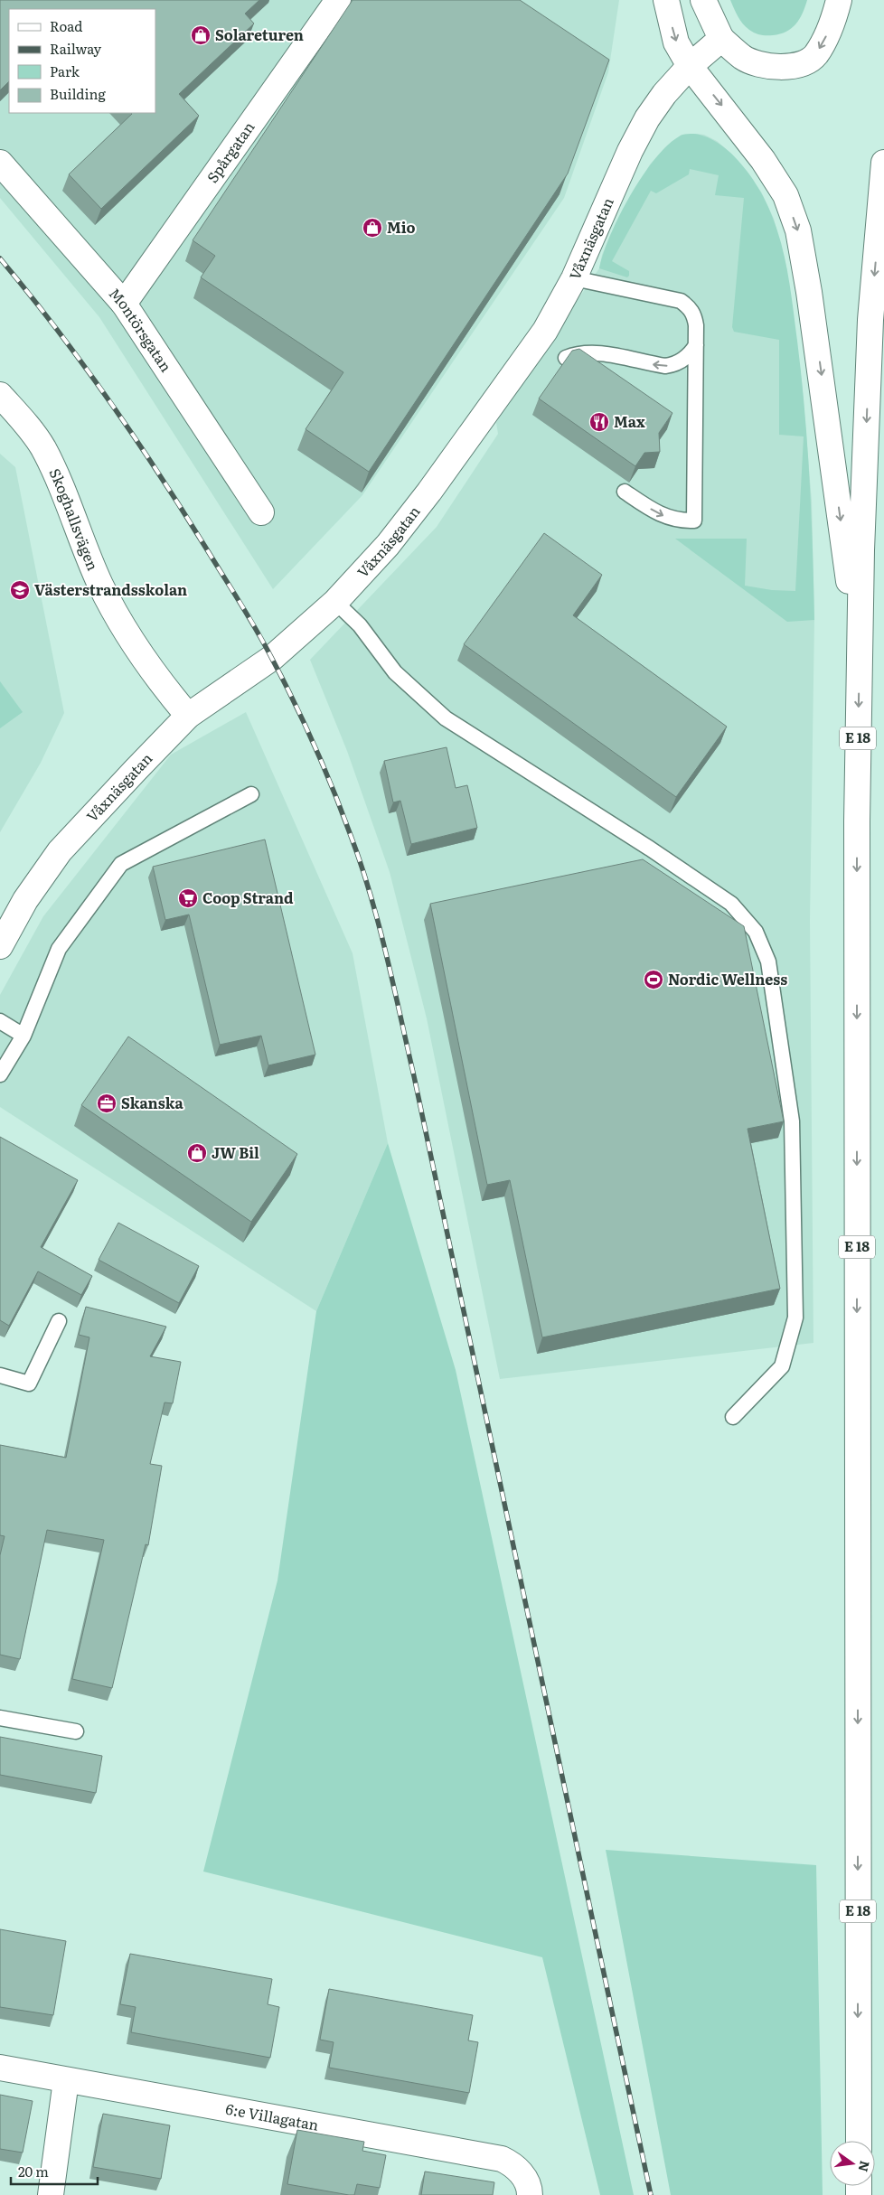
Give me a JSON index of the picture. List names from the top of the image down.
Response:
{
  "streets": {
    "main road": [
      "Spårgatan",
      "Våxnäsgatan",
      "Montörsgatan",
      "Skoghallsvägen",
      "E 18",
      "6:e Villagatan"
    ]
  },
  "crossings": [
    ["Spårgatan", "Montörsgatan"],
    ["Våxnäsgatan", "Skoghallsvägen"]
  ],
  "places": {
    "shop": ["Solareturen", "Mio", "JW Bil"],
    "restaurant": ["Max"],
    "school or university": ["Västerstrandsskolan"],
    "supermarket": ["Coop Strand"],
    "sports": ["Nordic Wellness"],
    "office": ["Skanska"]
  },
  "legend": [
    "Road",
    "Railway",
    "Park",
    "Building"
  ],
  "scale_bar": "20 m",
  "north": "right"
}
